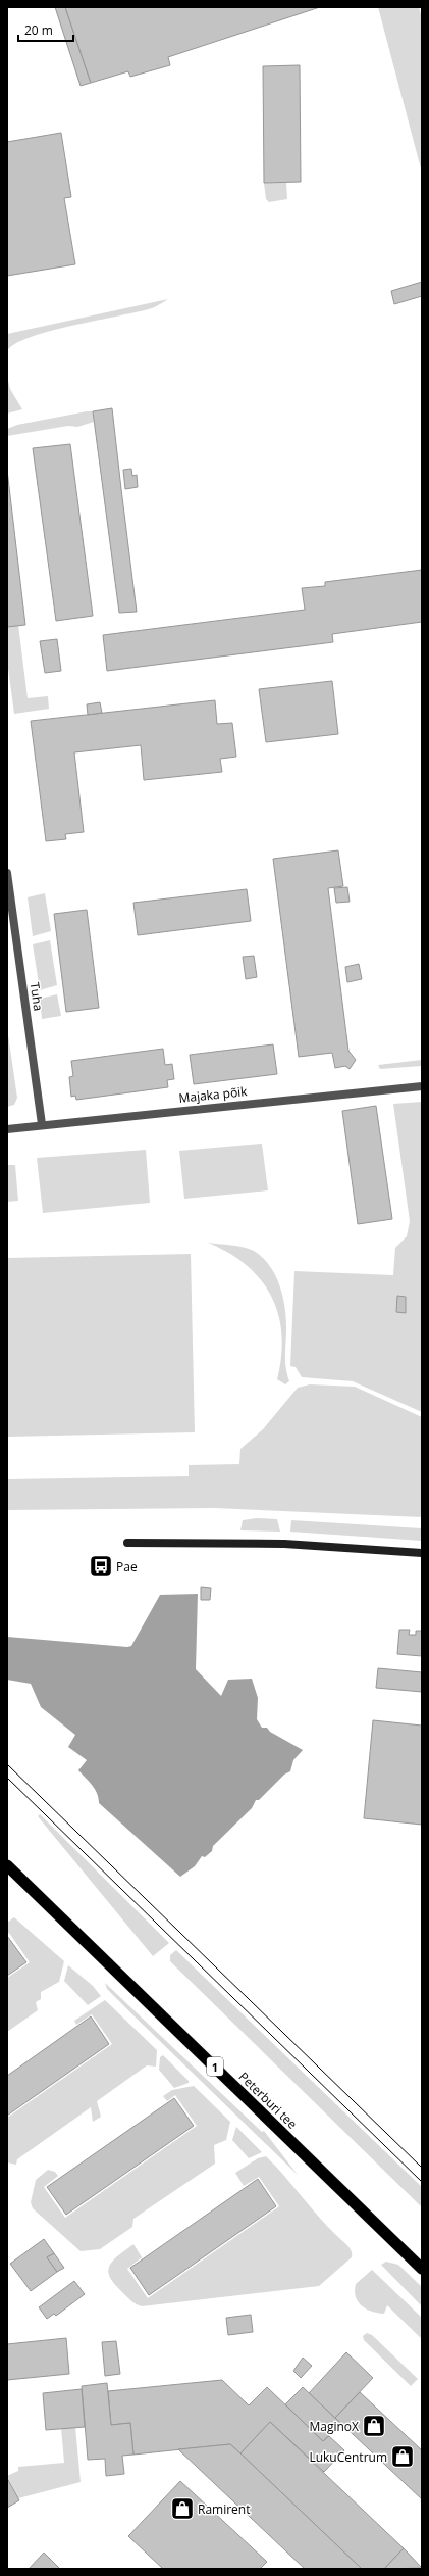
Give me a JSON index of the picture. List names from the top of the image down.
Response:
{
  "streets": {
    "highway": ["1", "Peterburi tee"],
    "street": ["Tuha", "Majaka põik"]
  },
  "crossings": [
    ["Tuha", "Majaka põik"]
  ],
  "places": {
    "bus stop": ["Pae"],
    "shop": ["MaginoX", "LukuCentrum", "Ramirent"]
  },
  "scale_bar": "20 m"
}
